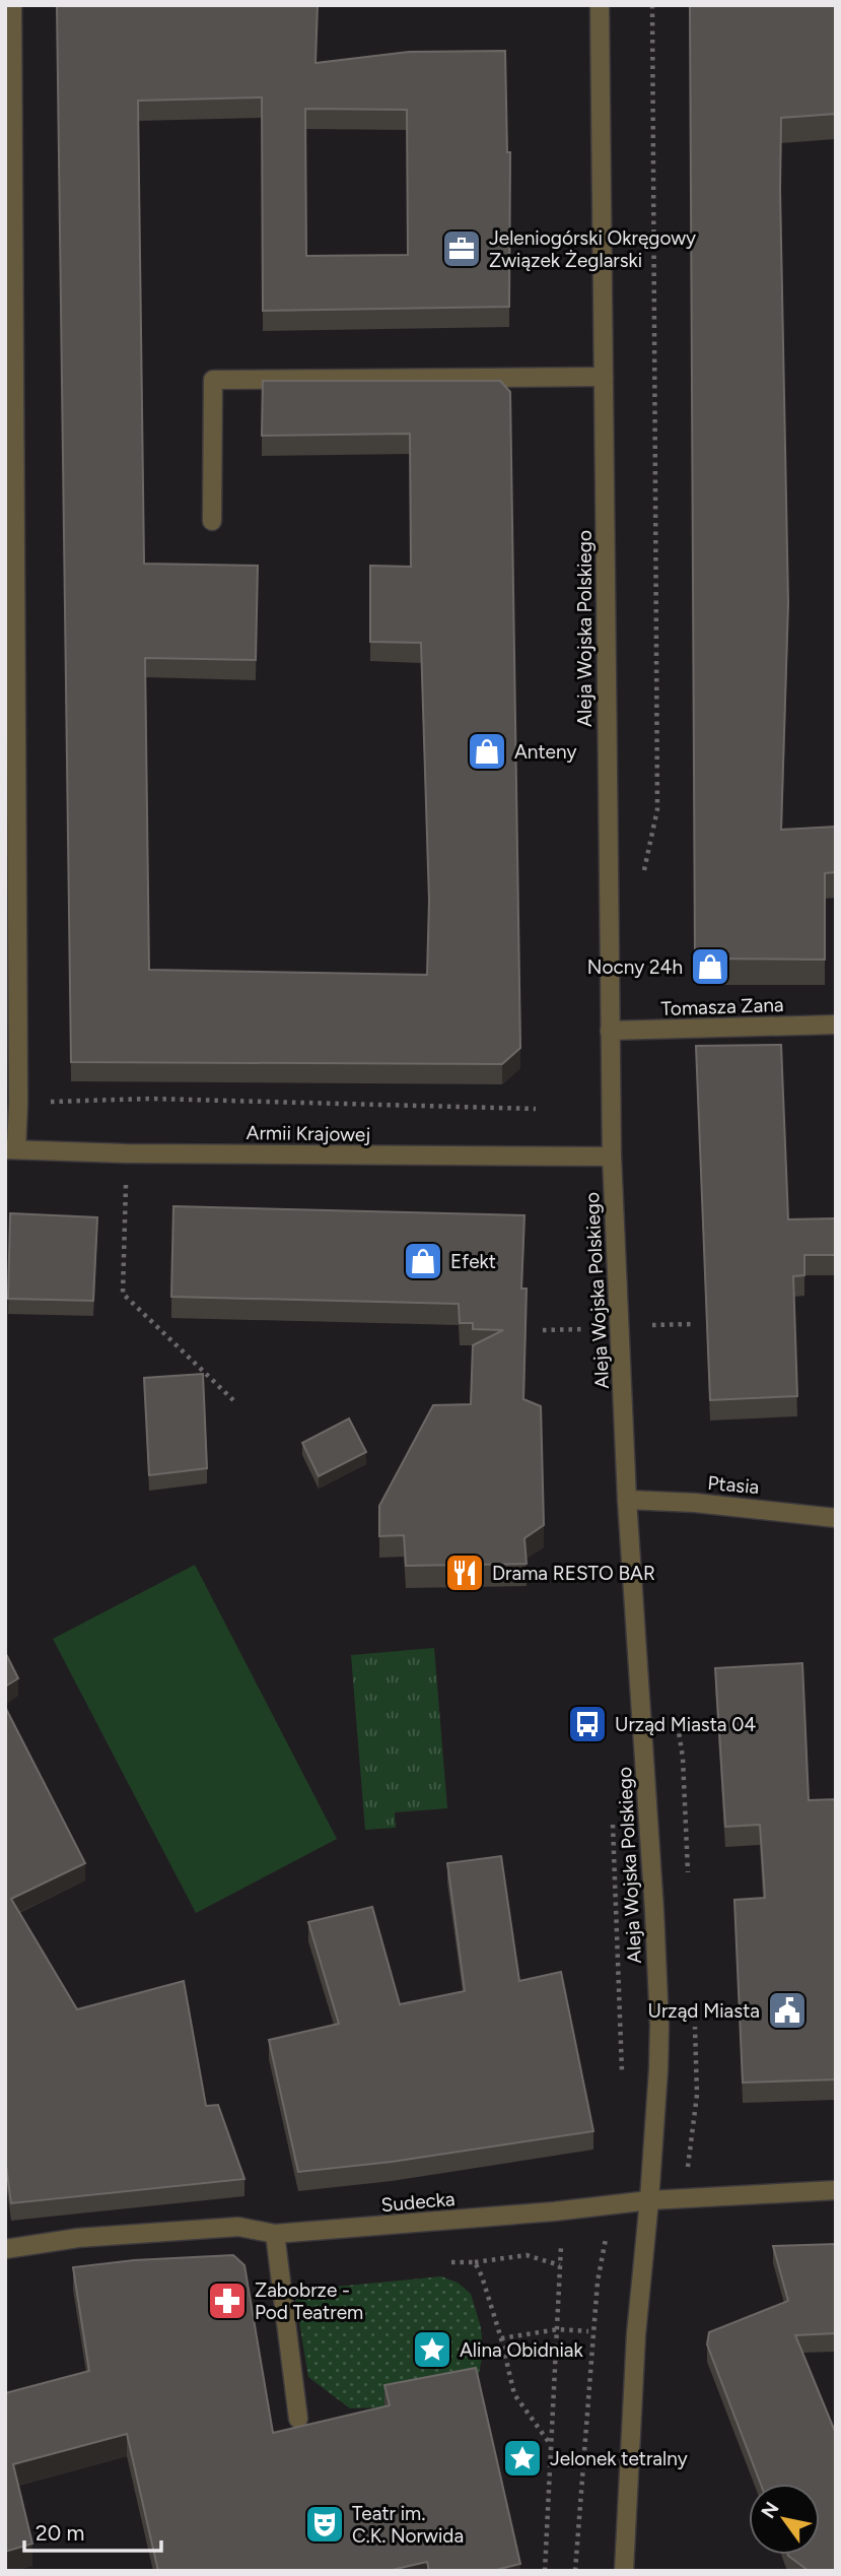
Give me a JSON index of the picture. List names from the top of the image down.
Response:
{
  "streets": {
    "street": [
      "Aleja Wojska Polskiego",
      "Tomasza Zana",
      "Armii Krajowej",
      "Ptasia",
      "Sudecka"
    ]
  },
  "crossings": [
    ["Aleja Wojska Polskiego", "Tomasza Zana"],
    ["Aleja Wojska Polskiego", "Armii Krajowej"],
    ["Aleja Wojska Polskiego", "Ptasia"],
    ["Aleja Wojska Polskiego", "Sudecka"]
  ],
  "places": {
    "office": ["Jeleniogórski Okręgowy Związek Żeglarski"],
    "shop": ["Anteny", "Nocny 24h", "Efekt"],
    "restaurant": ["Drama RESTO BAR"],
    "bus stop": ["Urząd Miasta 04"],
    "public building": ["Urząd Miasta"],
    "pharmacy": ["Zabobrze - Pod Teatrem"],
    "place": ["Alina Obidniak", "Jelonek tetralny"],
    "theatre": ["Teatr im. C.K. Norwida"]
  },
  "scale_bar": "20 m",
  "north": "top left"
}
